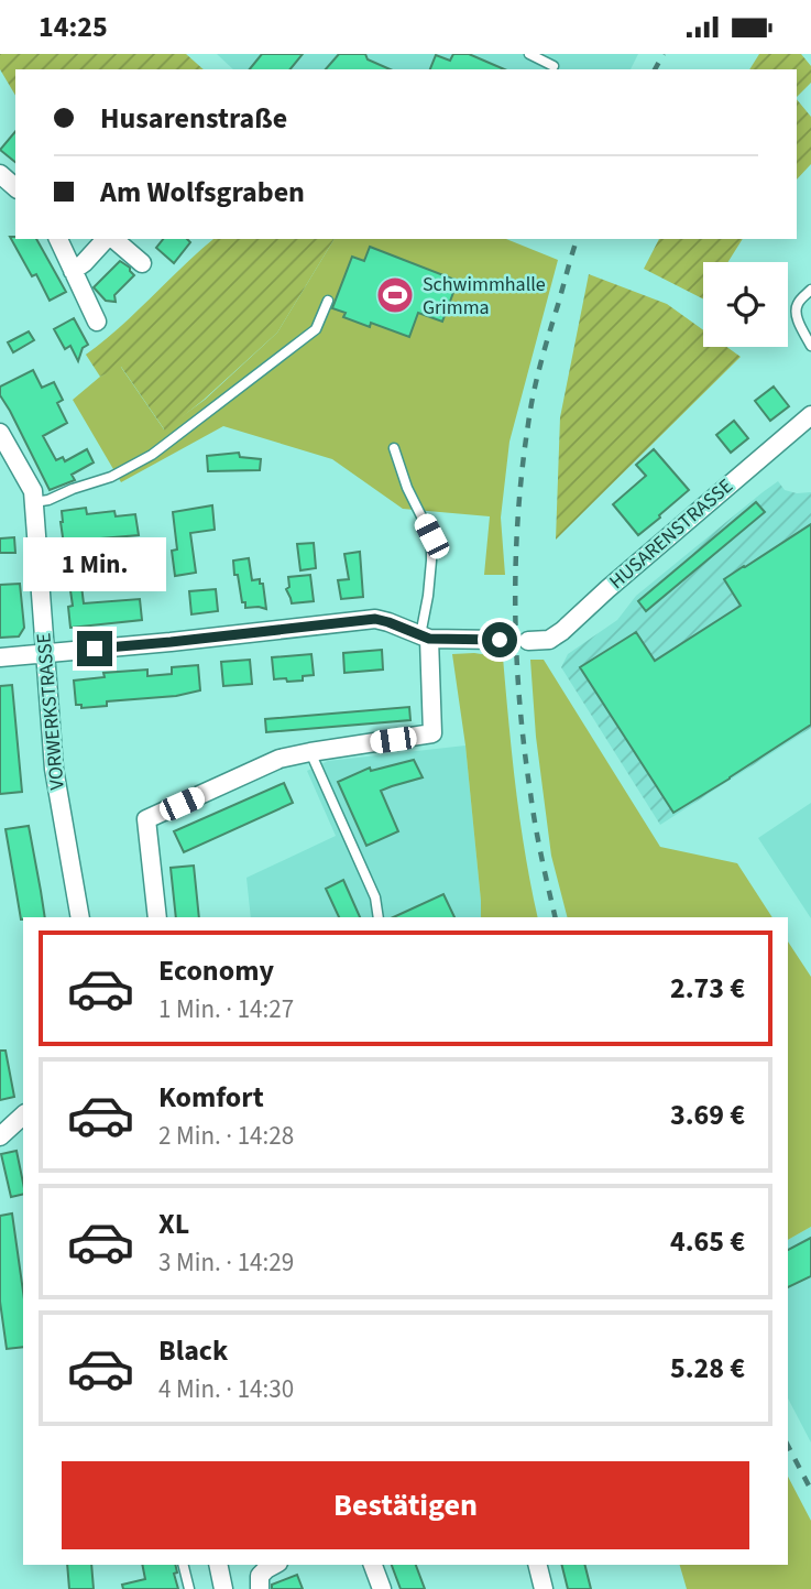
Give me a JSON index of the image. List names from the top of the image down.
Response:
{
  "streets": {
    "street": ["HUSARENSTRASSE", "VORWERKSTRASSE"]
  },
  "places": {
    "sports": ["Schwimmhalle Grimma"]
  },
  "page": {
    "status": "14:25",
    "banner": ["Husarenstraße", "Am Wolfsgraben"],
    "bubble": "1 Min.",
    "list": [
      {
        "name": "Economy",
        "note": "1 Min. · 14:27",
        "value": "2.73 €"
      },
      {
        "name": "Komfort",
        "note": "2 Min. · 14:28",
        "value": "3.69 €"
      },
      {
        "name": "XL",
        "note": "3 Min. · 14:29",
        "value": "4.65 €"
      },
      {
        "name": "Black",
        "note": "4 Min. · 14:30",
        "value": "5.28 €"
      }
    ],
    "buttons": "Bestätigen"
  }
}
